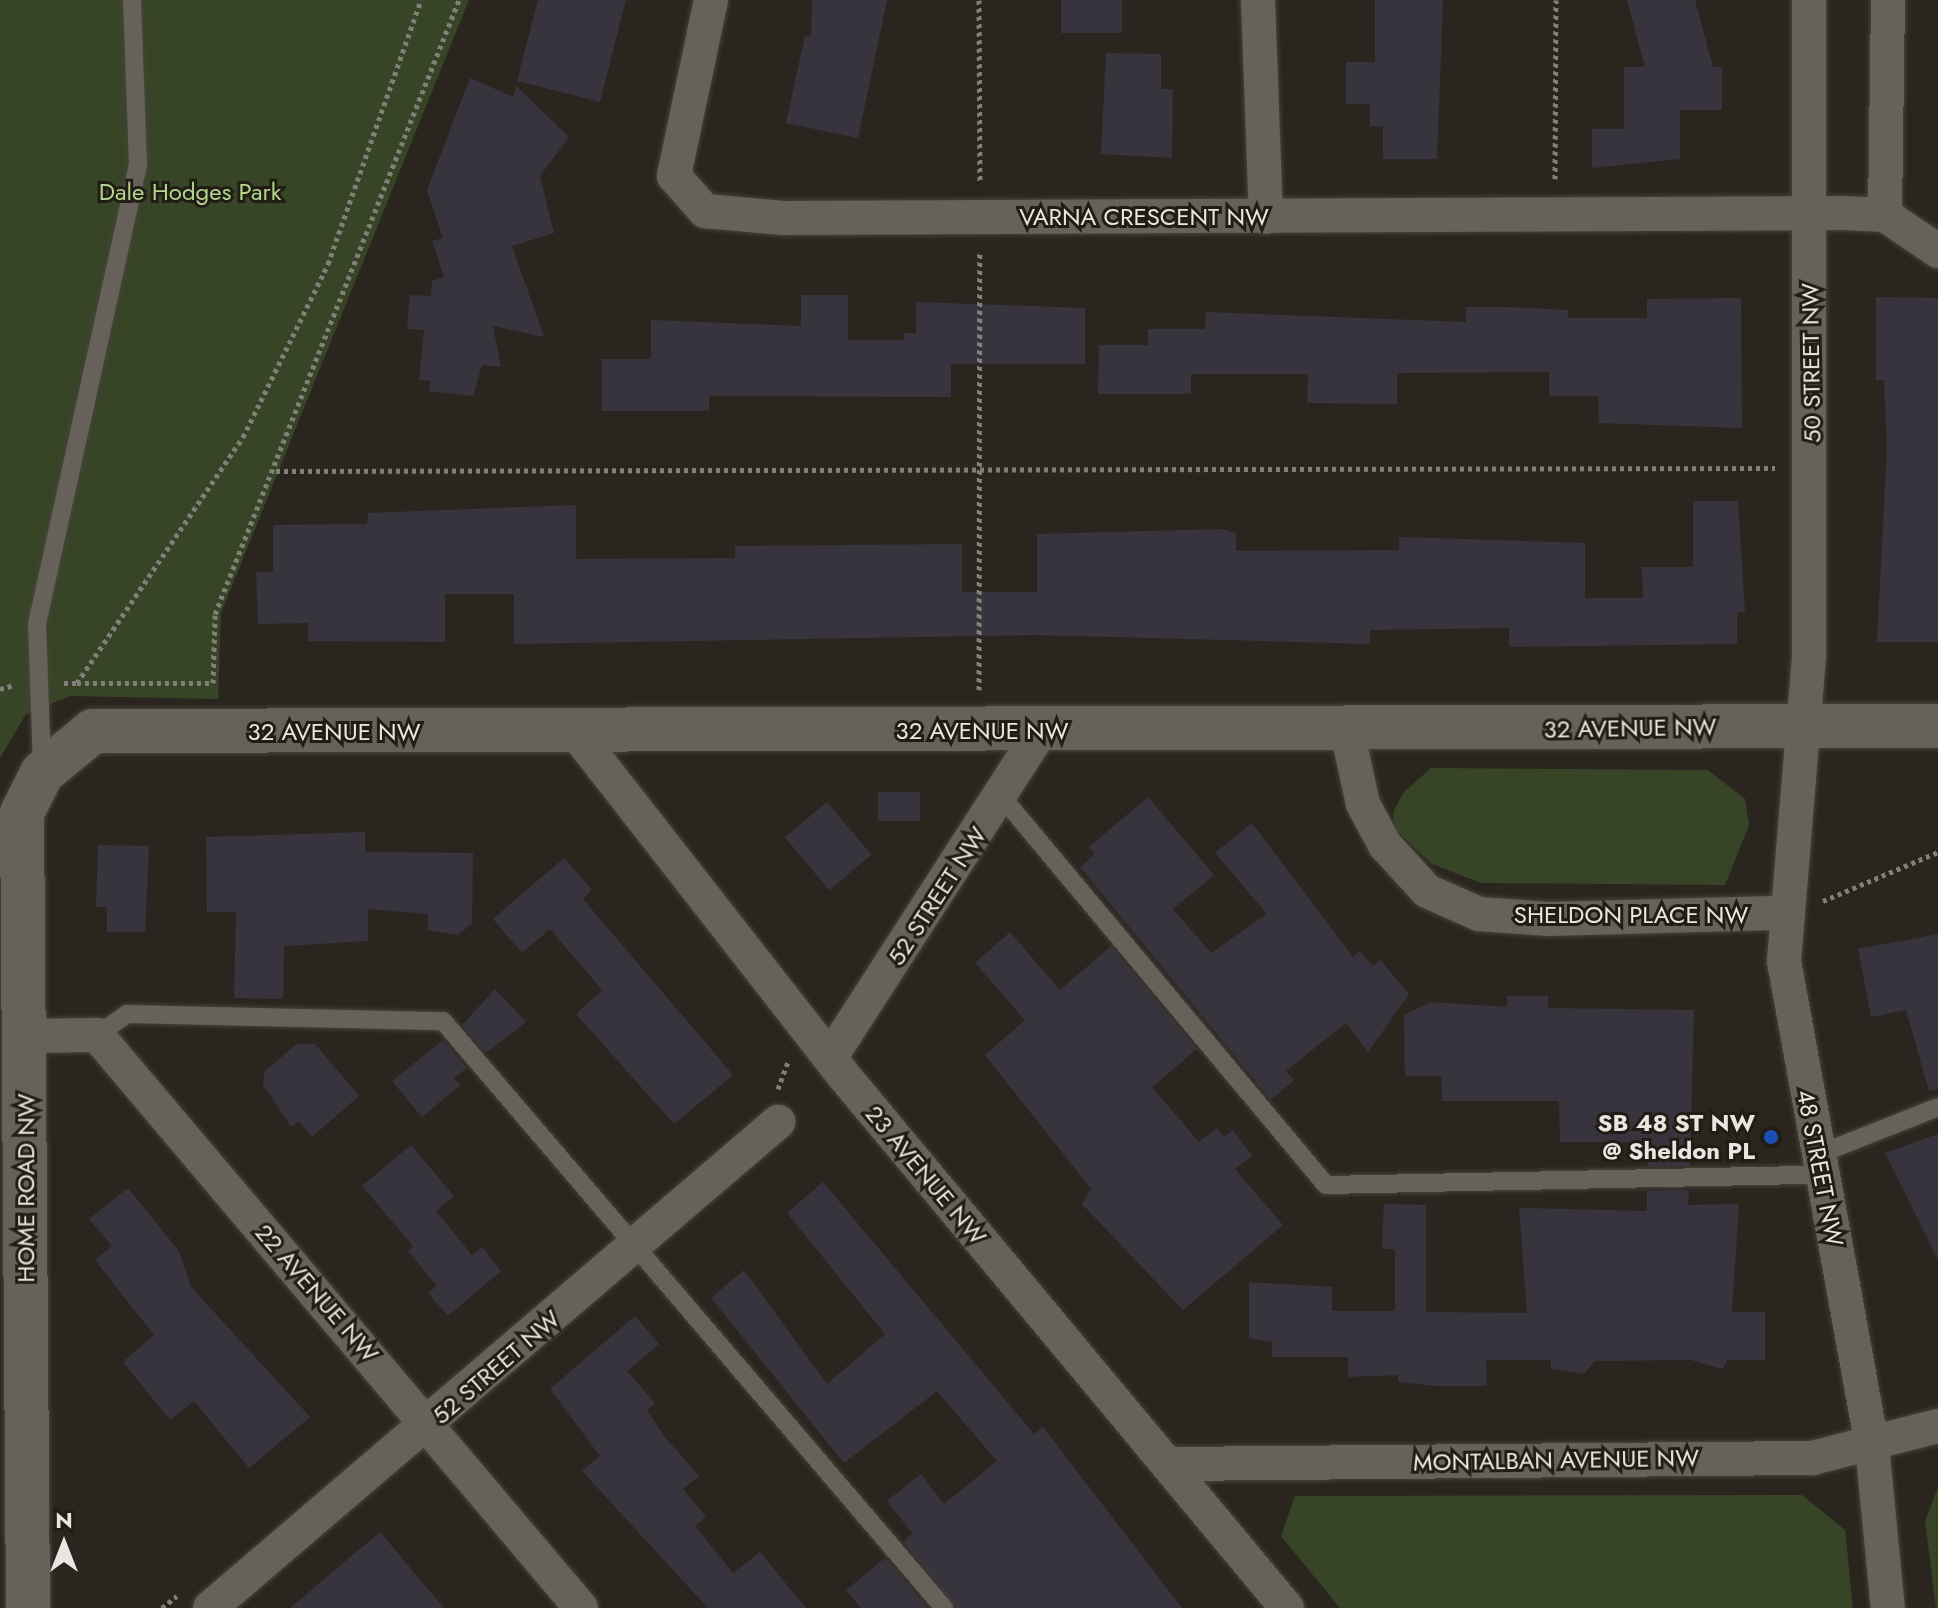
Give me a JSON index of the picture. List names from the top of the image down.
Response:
{
  "streets": {
    "street": [
      "VARNA CRESCENT NW",
      "50 STREET NW",
      "32 AVENUE NW",
      "52 STREET NW",
      "SHELDON PLACE NW",
      "48 STREET NW",
      "23 AVENUE NW",
      "HOME ROAD NW",
      "22 AVENUE NW",
      "MONTALBAN AVENUE NW"
    ]
  },
  "crossings": [
    ["VARNA CRESCENT NW", "50 STREET NW"],
    ["50 STREET NW", "32 AVENUE NW"],
    ["50 STREET NW", "48 STREET NW"],
    ["32 AVENUE NW", "52 STREET NW"],
    ["32 AVENUE NW", "SHELDON PLACE NW"],
    ["32 AVENUE NW", "48 STREET NW"],
    ["32 AVENUE NW", "23 AVENUE NW"],
    ["32 AVENUE NW", "HOME ROAD NW"],
    ["52 STREET NW", "23 AVENUE NW"],
    ["52 STREET NW", "22 AVENUE NW"],
    ["SHELDON PLACE NW", "48 STREET NW"],
    ["48 STREET NW", "MONTALBAN AVENUE NW"],
    ["23 AVENUE NW", "MONTALBAN AVENUE NW"]
  ],
  "parks": ["Dale Hodges Park"],
  "places": ["SB 48 ST NW @ Sheldon PL"],
  "north": "top"
}
